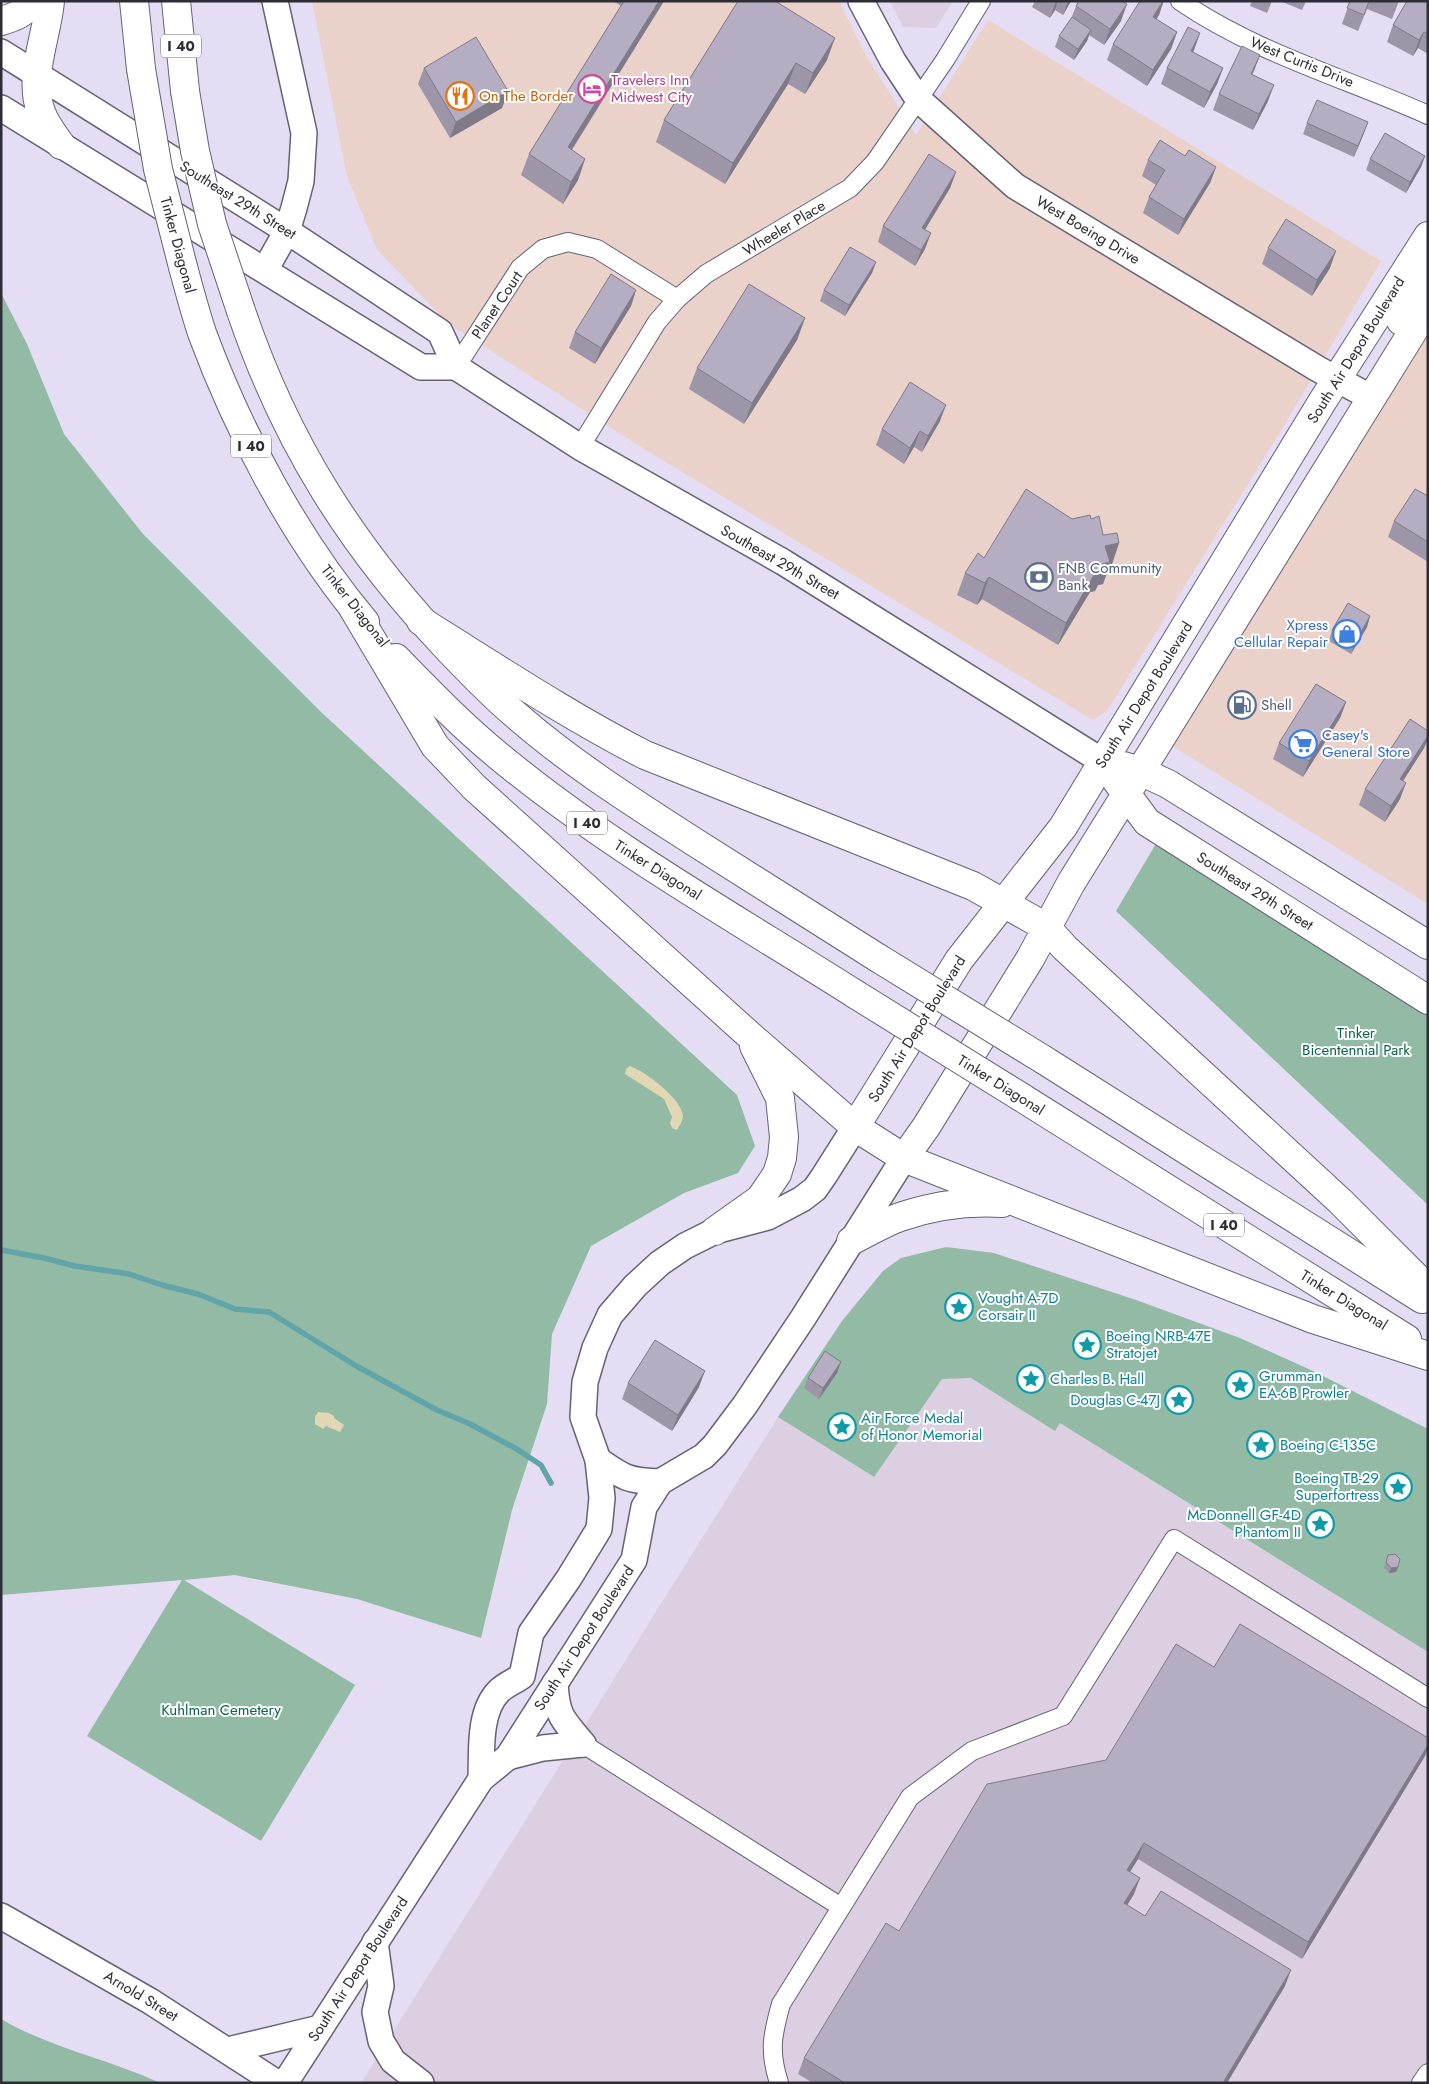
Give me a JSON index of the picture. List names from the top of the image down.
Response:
{
  "streets": {
    "main road": [
      "I 40",
      "Southeast 29th Street",
      "West Boeing Drive",
      "Tinker Diagonal",
      "South Air Depot Boulevard",
      "Arnold Street"
    ],
    "street": ["West Curtis Drive", "Wheeler Place", "Planet Court"]
  },
  "crossings": [
    ["Southeast 29th Street", "Wheeler Place"],
    ["Southeast 29th Street", "Planet Court"],
    ["Southeast 29th Street", "South Air Depot Boulevard"],
    ["Wheeler Place", "West Boeing Drive"],
    ["Wheeler Place", "Planet Court"],
    ["West Boeing Drive", "South Air Depot Boulevard"]
  ],
  "parks": ["Tinker Bicentennial Park", "Kuhlman Cemetery"],
  "places": {
    "hotel": ["Travelers Inn Midwest City"],
    "restaurant": ["On The Border"],
    "bank": ["FNB Community Bank"],
    "shop": ["Xpress Cellular Repair"],
    "fuel station": ["Shell"],
    "supermarket": ["Casey's General Store"],
    "place": [
      "Vought A-7D Corsair II",
      "Boeing NRB-47E Stratojet",
      "Charles B. Hall",
      "Grumman EA-6B Prowler",
      "Douglas C-47J",
      "Air Force Medal of Honor Memorial",
      "Boeing C-135C",
      "Boeing TB-29 Superfortress",
      "McDonnell GF-4D Phantom II"
    ]
  }
}
